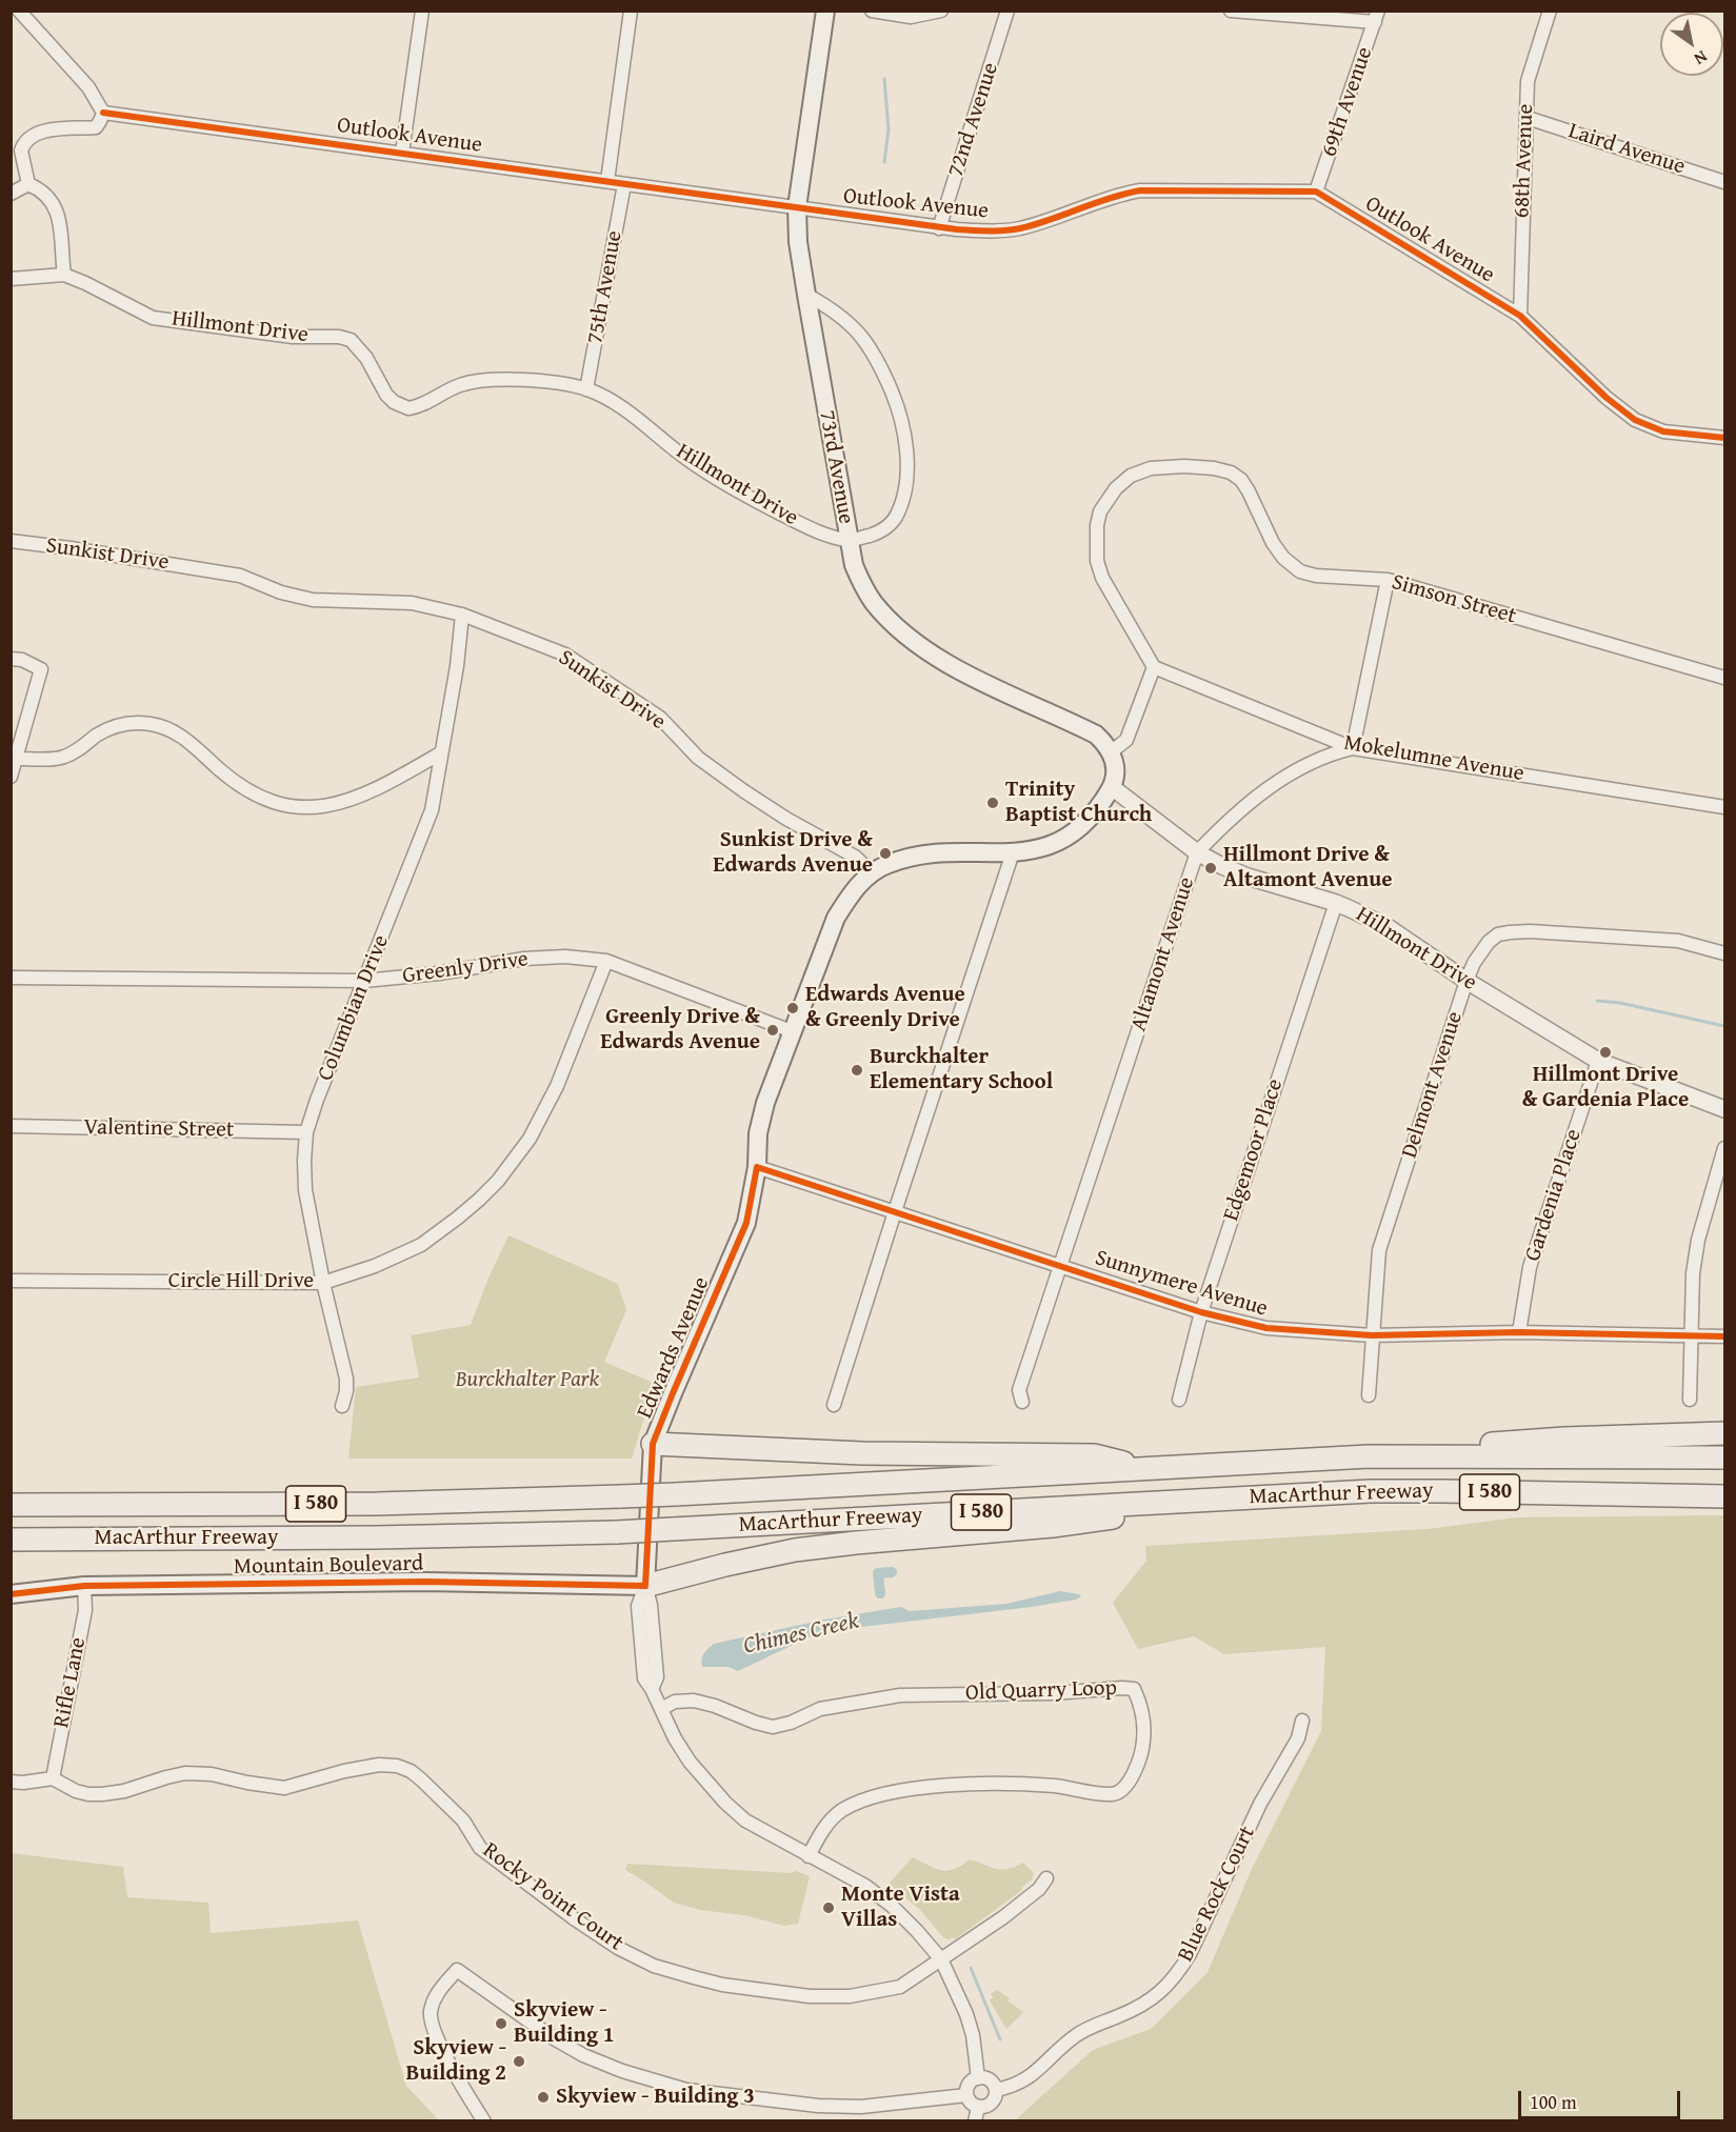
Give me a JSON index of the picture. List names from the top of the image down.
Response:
{
  "streets": {
    "highway": ["I 580", "MacArthur Freeway"],
    "main road": ["73rd Avenue", "Edwards Avenue", "Mountain Boulevard"],
    "street": [
      "69th Avenue",
      "72nd Avenue",
      "Outlook Avenue",
      "Laird Avenue",
      "68th Avenue",
      "75th Avenue",
      "Hillmont Drive",
      "Sunkist Drive",
      "Simson Street",
      "Mokelumne Avenue",
      "Altamont Avenue",
      "Greenly Drive",
      "Columbian Drive",
      "Delmont Avenue",
      "Valentine Street",
      "Edgemoor Place",
      "Gardenia Place",
      "Circle Hill Drive",
      "Sunnymere Avenue",
      "Rifle Lane",
      "Old Quarry Loop",
      "Blue Rock Court",
      "Rocky Point Court"
    ]
  },
  "crossings": [
    ["69th Avenue", "Outlook Avenue"],
    ["72nd Avenue", "Outlook Avenue"],
    ["Outlook Avenue", "68th Avenue"],
    ["Outlook Avenue", "75th Avenue"],
    ["Outlook Avenue", "73rd Avenue"],
    ["Laird Avenue", "68th Avenue"],
    ["75th Avenue", "Hillmont Drive"],
    ["Hillmont Drive", "73rd Avenue"],
    ["Hillmont Drive", "Altamont Avenue"],
    ["Hillmont Drive", "Delmont Avenue"],
    ["Hillmont Drive", "Edgemoor Place"],
    ["Hillmont Drive", "Gardenia Place"],
    ["Sunkist Drive", "Columbian Drive"],
    ["Sunkist Drive", "Edwards Avenue"],
    ["Simson Street", "Mokelumne Avenue"],
    ["Mokelumne Avenue", "Altamont Avenue"],
    ["Altamont Avenue", "Sunnymere Avenue"],
    ["Greenly Drive", "Columbian Drive"],
    ["Greenly Drive", "Circle Hill Drive"],
    ["Greenly Drive", "Edwards Avenue"],
    ["Columbian Drive", "Valentine Street"],
    ["Columbian Drive", "Circle Hill Drive"],
    ["Delmont Avenue", "Sunnymere Avenue"],
    ["Edgemoor Place", "Sunnymere Avenue"],
    ["Gardenia Place", "Sunnymere Avenue"],
    ["Sunnymere Avenue", "Edwards Avenue"],
    ["Edwards Avenue", "Mountain Boulevard"],
    ["Mountain Boulevard", "Rifle Lane"],
    ["Rifle Lane", "Rocky Point Court"]
  ],
  "water": ["Chimes Creek"],
  "parks": ["Burckhalter Park"],
  "places": [
    "Trinity Baptist Church",
    "Sunkist Drive & Edwards Avenue",
    "Hillmont Drive & Altamont Avenue",
    "Edwards Avenue & Greenly Drive",
    "Greenly Drive & Edwards Avenue",
    "Hillmont Drive & Gardenia Place",
    "Burckhalter Elementary School",
    "Monte Vista Villas",
    "Skyview - Building 1",
    "Skyview - Building 2",
    "Skyview - Building 3"
  ],
  "scale_bar": "100 m",
  "north": "bottom right"
}
